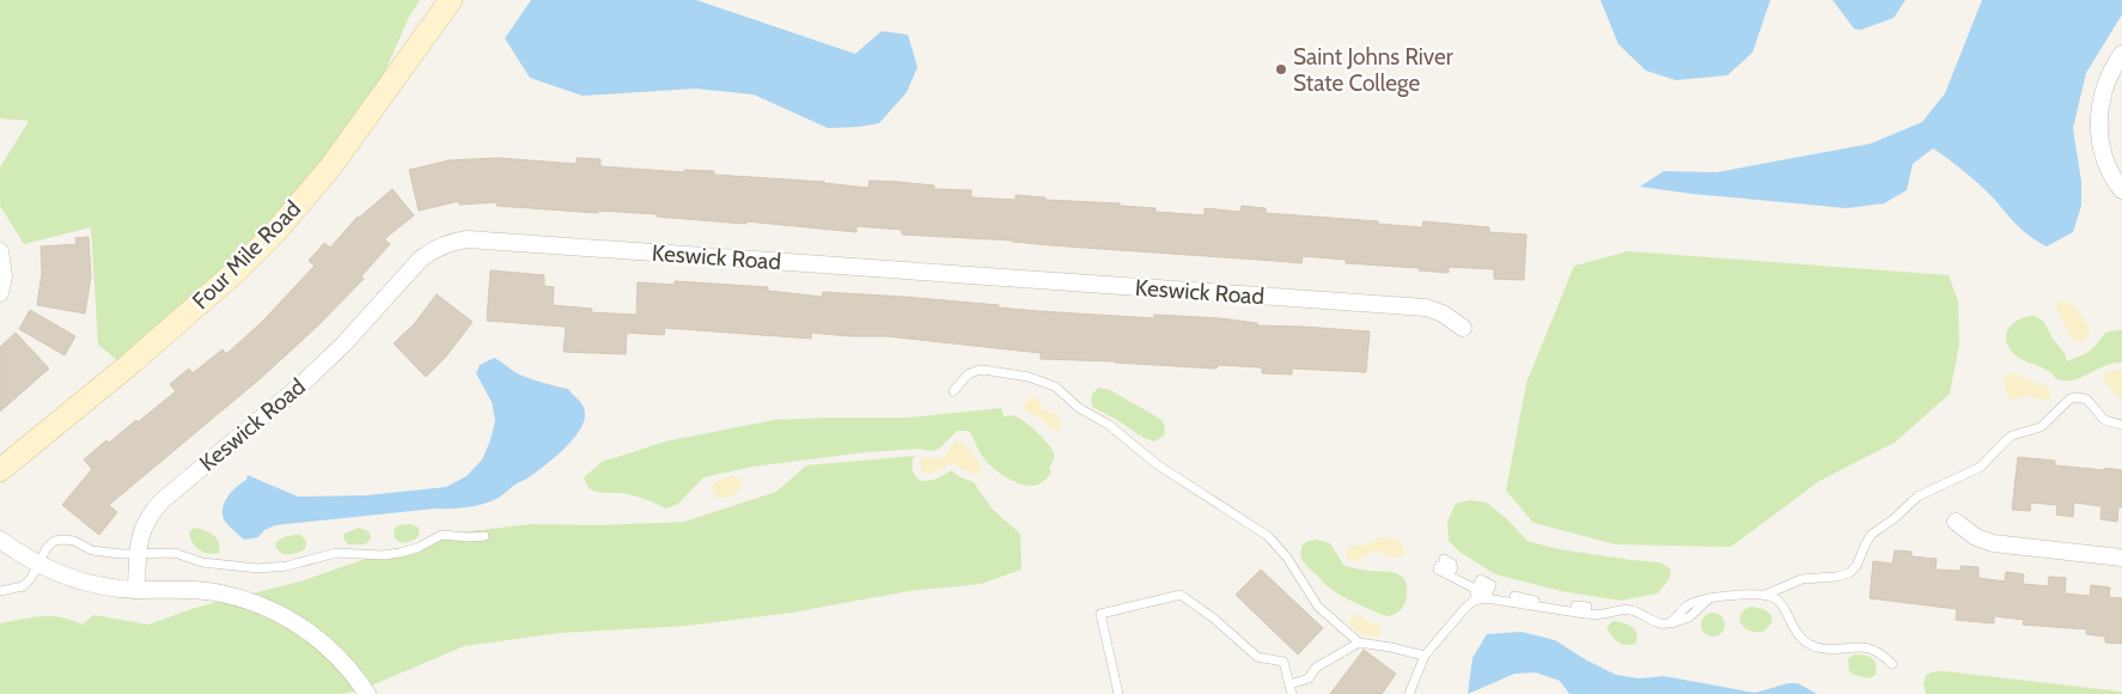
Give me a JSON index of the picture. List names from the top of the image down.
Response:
{
  "streets": {
    "main road": ["Four Mile Road"],
    "street": ["Keswick Road"]
  },
  "places": ["Saint Johns River State College"]
}
